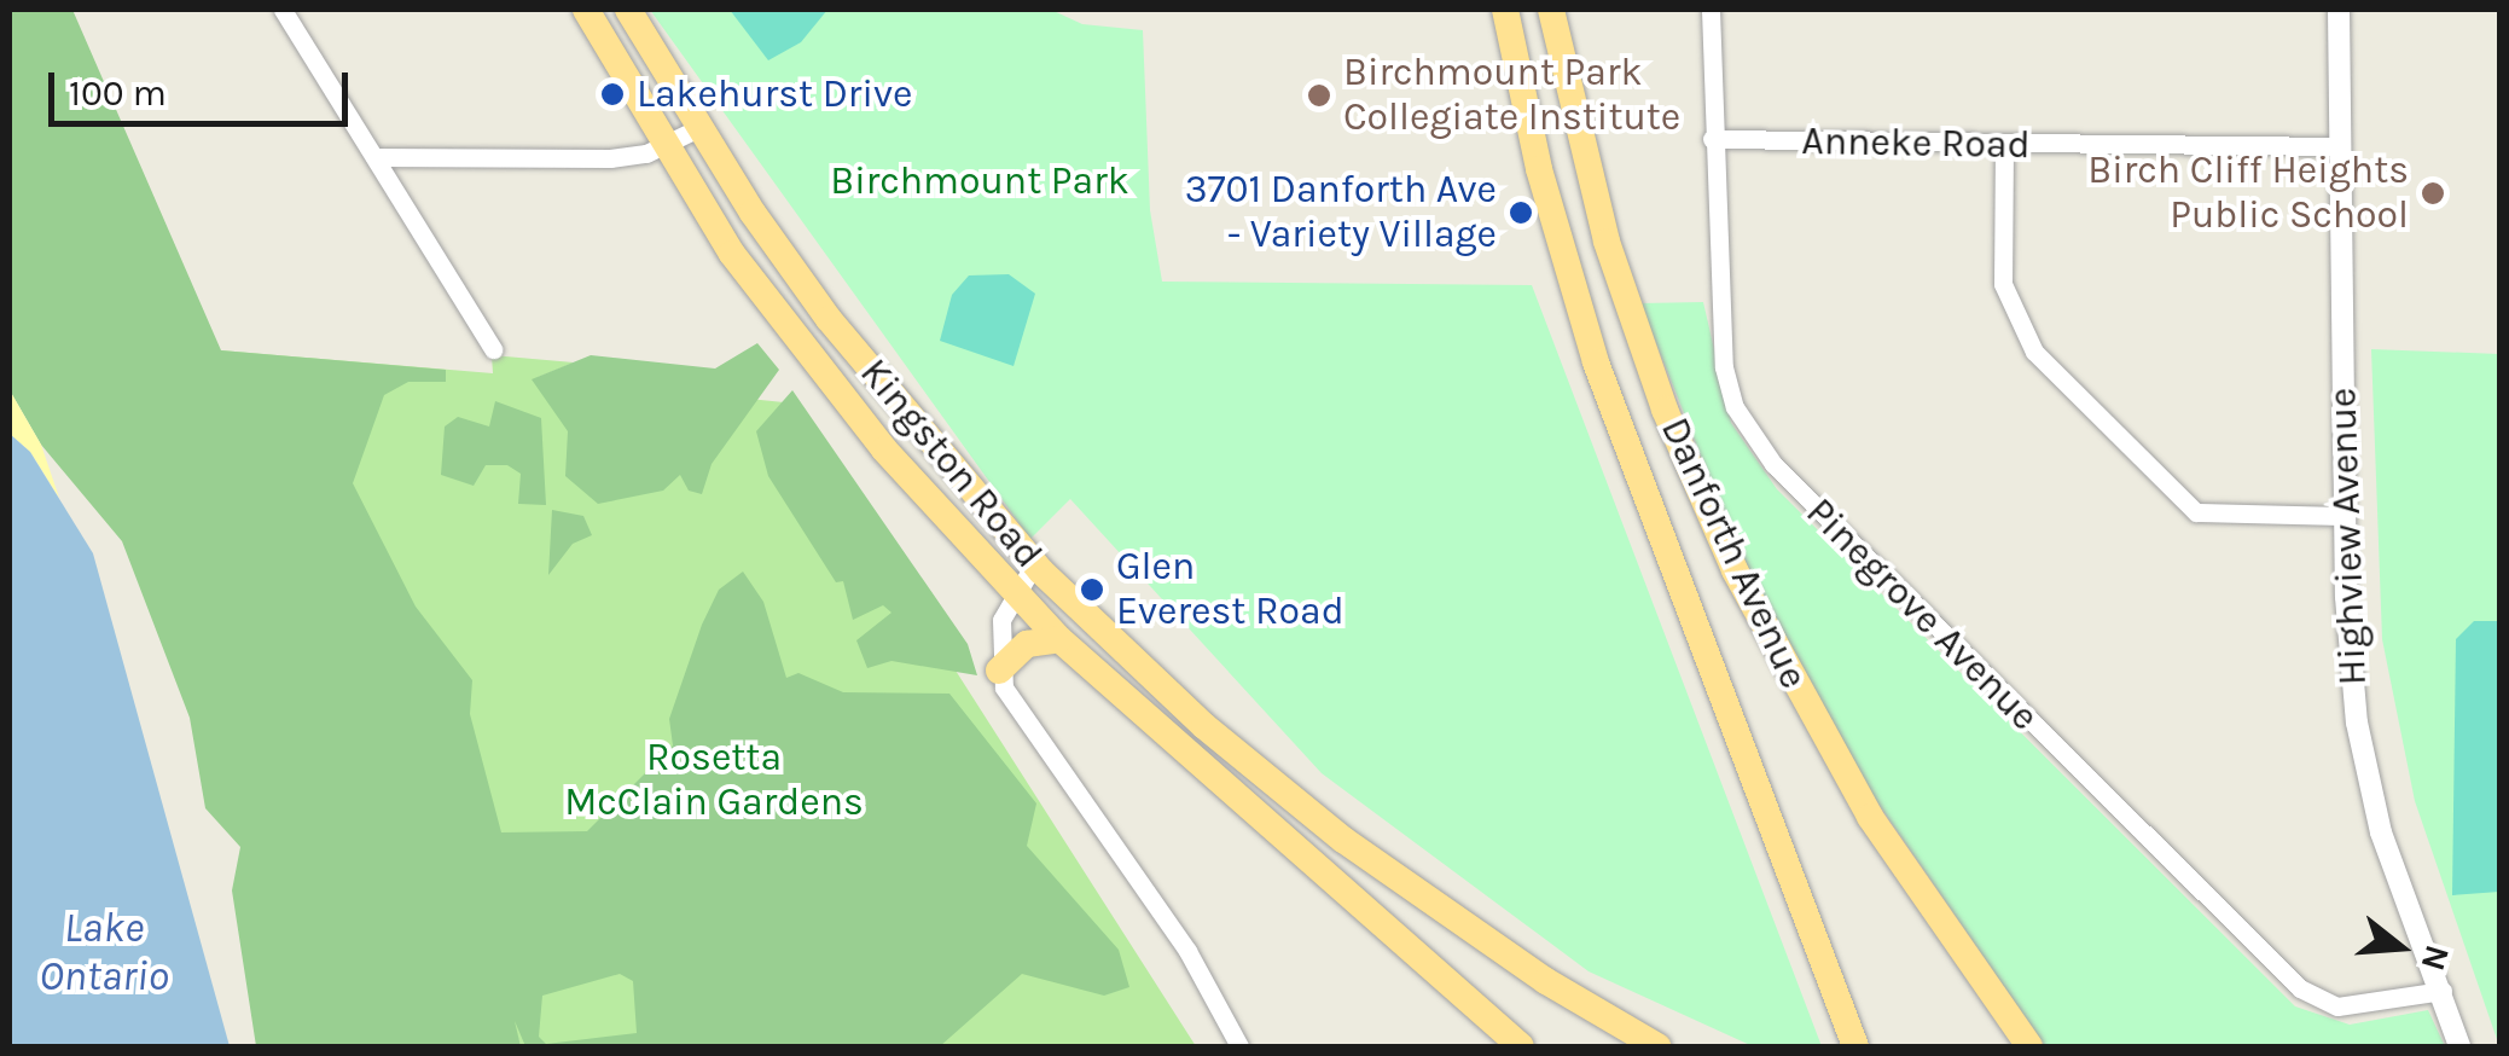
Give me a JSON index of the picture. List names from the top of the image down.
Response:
{
  "streets": {
    "main road": ["Kingston Road", "Danforth Avenue"],
    "street": ["Anneke Road", "Highview Avenue", "Pinegrove Avenue"]
  },
  "crossings": [
    ["Anneke Road", "Highview Avenue"],
    ["Anneke Road", "Pinegrove Avenue"],
    ["Highview Avenue", "Pinegrove Avenue"]
  ],
  "water": ["Lake Ontario"],
  "parks": ["Birchmount Park", "Rosetta McClain Gardens"],
  "places": [
    "Lakehurst Drive",
    "Birchmount Park Collegiate Institute",
    "Birch Cliff Heights Public School",
    "3701 Danforth Ave - Variety Village",
    "Glen Everest Road"
  ],
  "scale_bar": "100 m",
  "north": "right"
}
